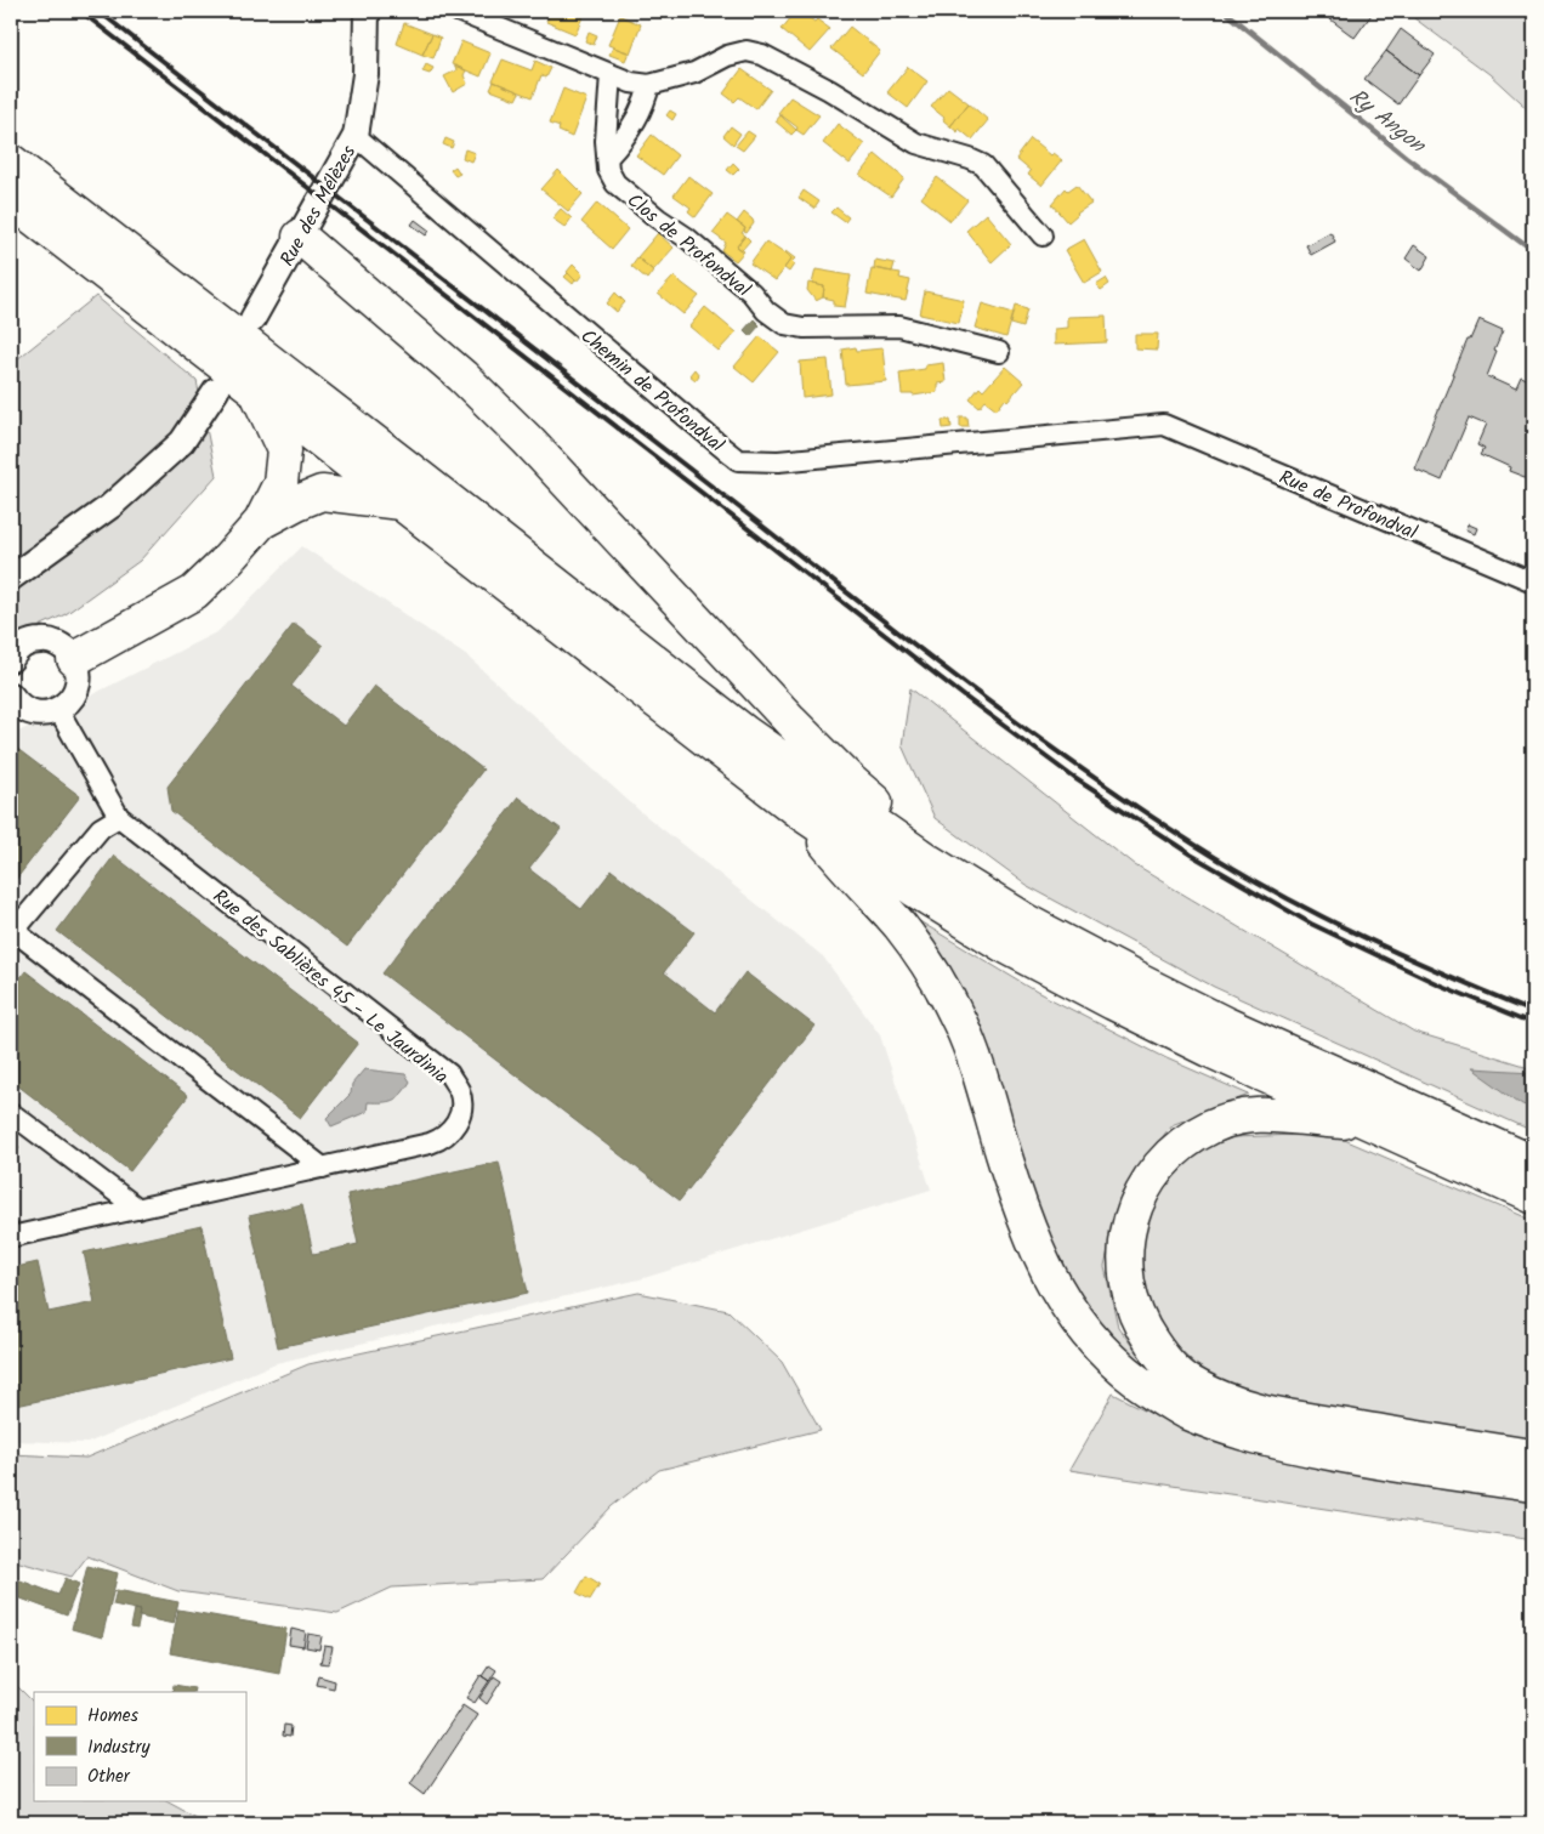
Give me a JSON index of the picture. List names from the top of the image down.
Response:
{
  "streets": {
    "street": [
      "Rue des Mélèzes",
      "Clos de Profondval",
      "Chemin de Profondval",
      "Rue de Profondval",
      "Rue des Sablières 45 - Le Jaurdinia"
    ]
  },
  "crossings": [
    ["Rue des Mélèzes", "Chemin de Profondval"],
    ["Chemin de Profondval", "Rue de Profondval"]
  ],
  "water": ["Ry Angon"],
  "legend": ["Homes", "Industry", "Other"]
}
